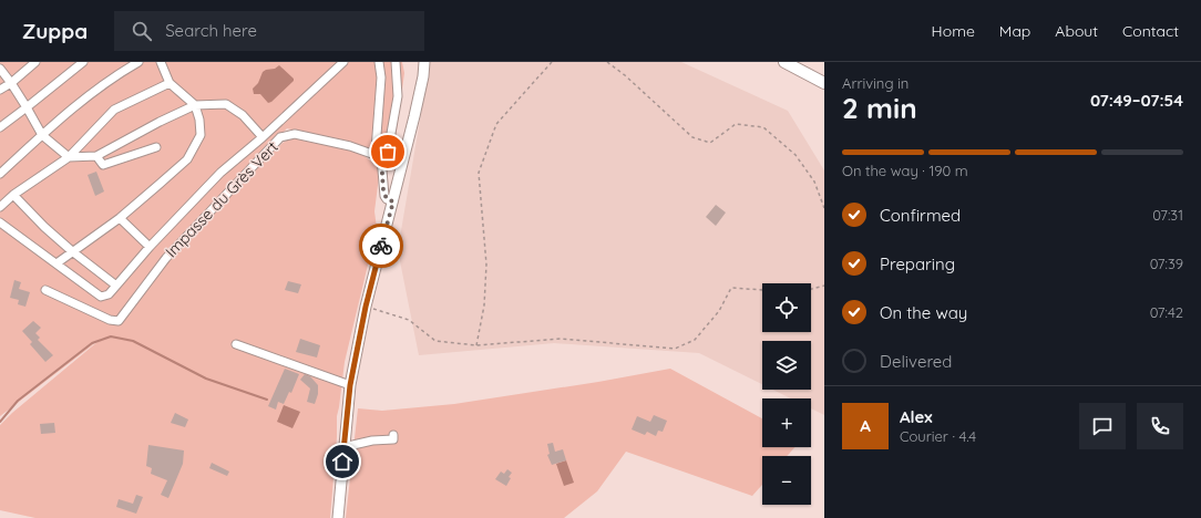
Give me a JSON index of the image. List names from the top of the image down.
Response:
{
  "streets": {
    "street": ["Impasse du Grès Vert"]
  },
  "page": {
    "header": "Zuppa",
    "search": "Search here",
    "nav": [
      "Home",
      "Map",
      "About",
      "Contact"
    ],
    "heading": ["2 min", "Arriving in", "07:49–07:54"],
    "panel": ["Alex", "Courier · 4.4"],
    "bar": "On the way · 190 m",
    "list": [
      ["Confirmed", "07:31"],
      ["Preparing", "07:39"],
      ["On the way", "07:42"],
      "Delivered"
    ],
    "map_buttons": ["+", "−"],
    "round": "A"
  }
}
